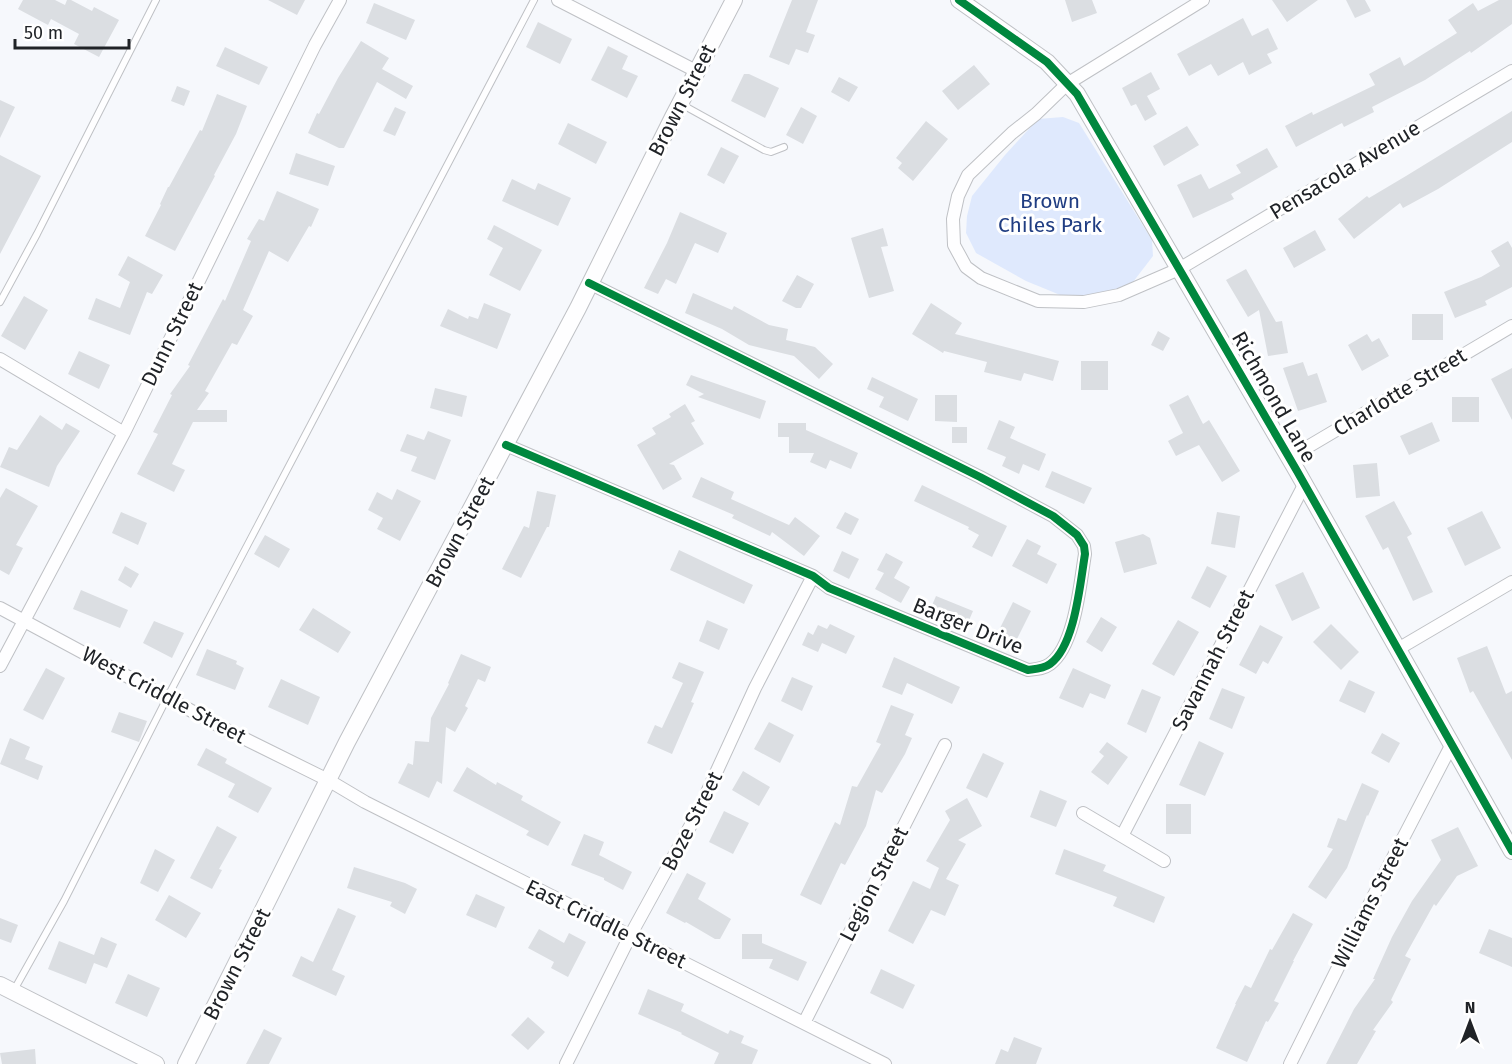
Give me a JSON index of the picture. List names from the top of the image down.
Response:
{
  "streets": {
    "main road": ["Brown Street", "Richmond Lane"],
    "street": [
      "Pensacola Avenue",
      "Dunn Street",
      "Charlotte Street",
      "Barger Drive",
      "Savannah Street",
      "West Criddle Street",
      "Boze Street",
      "Legion Street",
      "Williams Street",
      "East Criddle Street"
    ]
  },
  "crossings": [
    ["Brown Street", "Barger Drive"],
    ["Brown Street", "West Criddle Street"],
    ["Brown Street", "East Criddle Street"],
    ["Pensacola Avenue", "Richmond Lane"],
    ["Dunn Street", "West Criddle Street"],
    ["Charlotte Street", "Richmond Lane"],
    ["Richmond Lane", "Savannah Street"],
    ["Richmond Lane", "Williams Street"],
    ["Barger Drive", "Boze Street"],
    ["West Criddle Street", "East Criddle Street"],
    ["Boze Street", "East Criddle Street"],
    ["Legion Street", "East Criddle Street"]
  ],
  "parks": ["Brown Chiles Park"],
  "scale_bar": "50 m",
  "north": "top"
}
